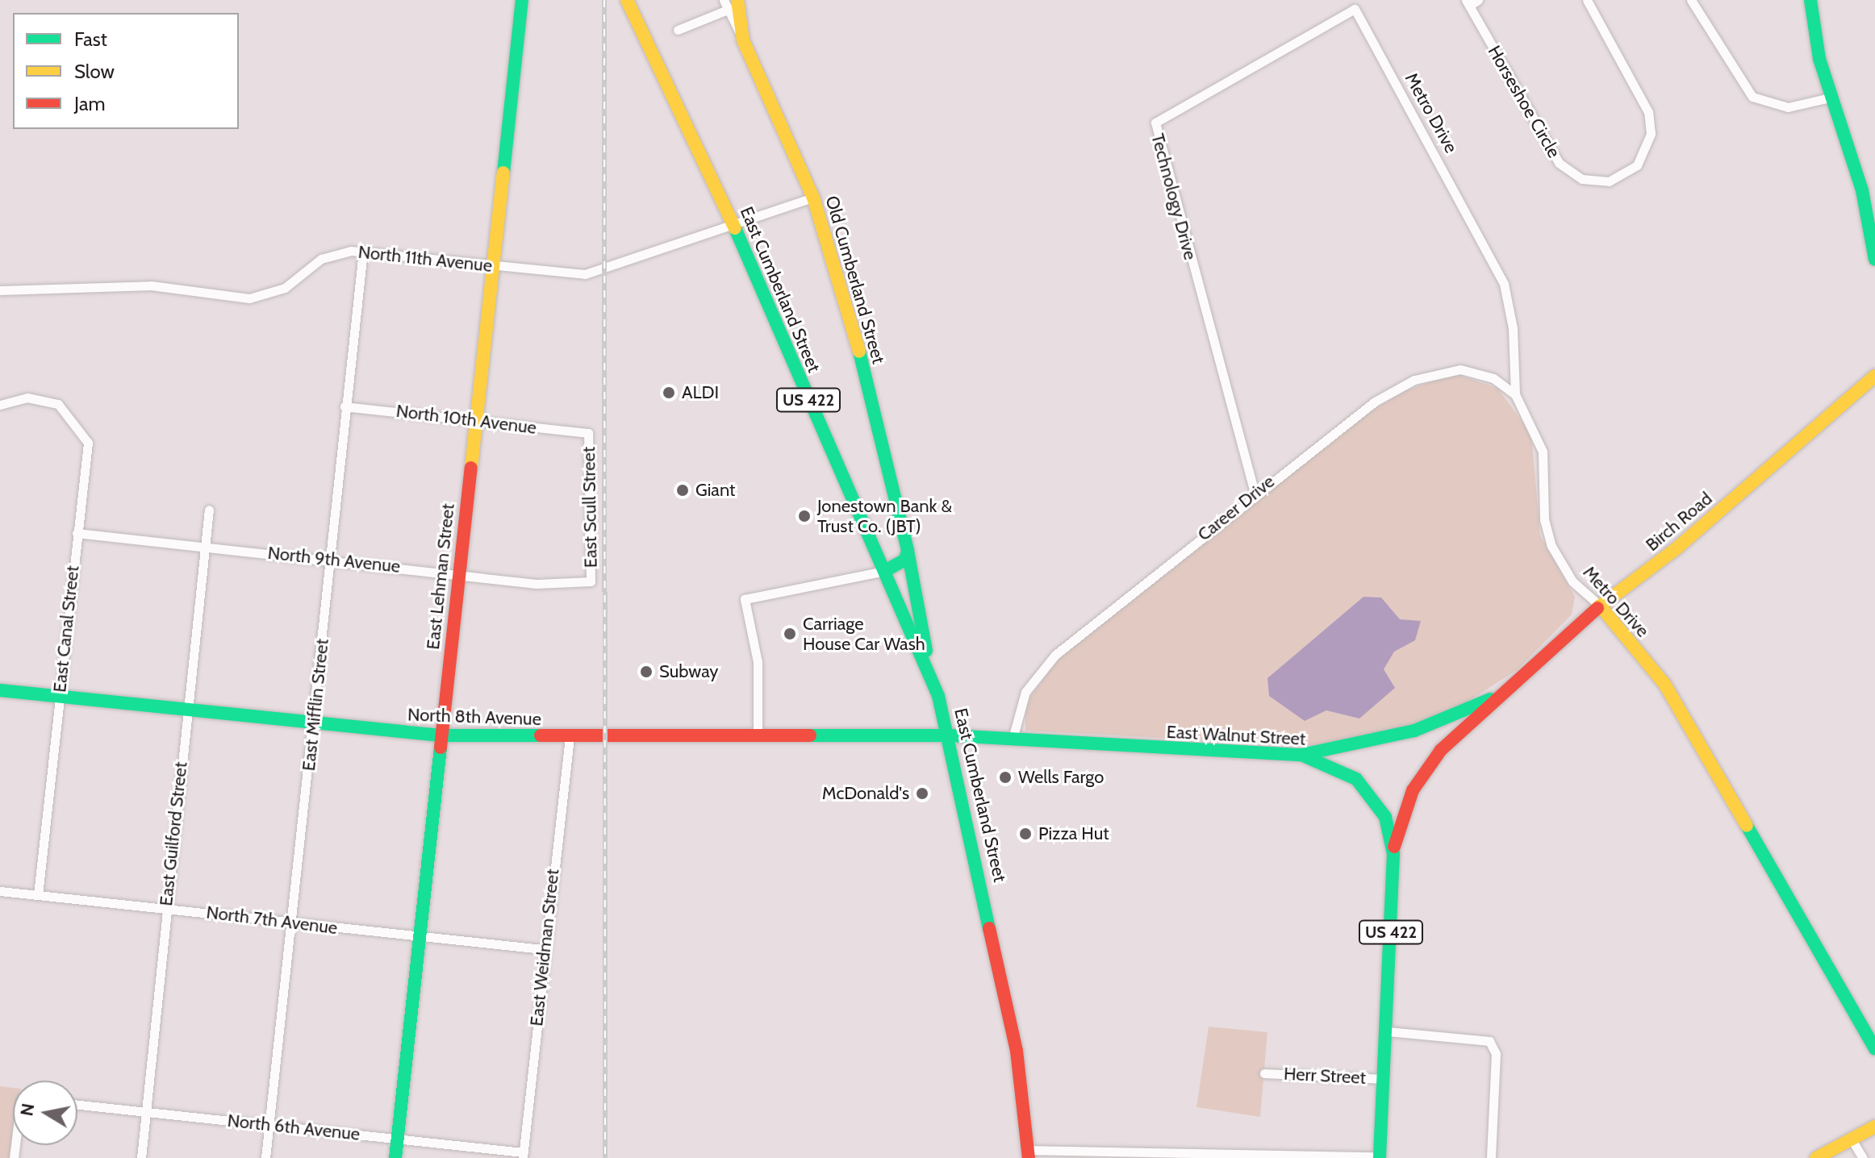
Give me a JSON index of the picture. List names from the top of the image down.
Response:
{
  "streets": {
    "main road": [
      "Metro Drive",
      "Old Cumberland Street",
      "East Cumberland Street",
      "US 422",
      "Birch Road",
      "East Lehman Street",
      "North 8th Avenue",
      "East Walnut Street"
    ],
    "street": [
      "Horseshoe Circle",
      "Technology Drive",
      "North 11th Avenue",
      "North 10th Avenue",
      "East Scull Street",
      "Career Drive",
      "North 9th Avenue",
      "East Canal Street",
      "East Mifflin Street",
      "East Guilford Street",
      "North 7th Avenue",
      "East Weidman Street",
      "Herr Street",
      "North 6th Avenue"
    ]
  },
  "crossings": [
    ["Metro Drive", "Technology Drive"],
    ["Metro Drive", "Career Drive"],
    ["Metro Drive", "Birch Road"],
    ["Technology Drive", "Career Drive"],
    ["North 11th Avenue", "Old Cumberland Street"],
    ["North 11th Avenue", "East Cumberland Street"],
    ["North 11th Avenue", "East Lehman Street"],
    ["North 11th Avenue", "East Mifflin Street"],
    ["Old Cumberland Street", "East Cumberland Street"],
    ["East Cumberland Street", "US 422"],
    ["East Cumberland Street", "North 8th Avenue"],
    ["East Cumberland Street", "East Walnut Street"],
    ["US 422", "East Walnut Street"],
    ["North 10th Avenue", "East Scull Street"],
    ["North 10th Avenue", "East Lehman Street"],
    ["North 10th Avenue", "East Mifflin Street"],
    ["East Scull Street", "North 9th Avenue"],
    ["Career Drive", "East Walnut Street"],
    ["Birch Road", "East Walnut Street"],
    ["North 9th Avenue", "East Lehman Street"],
    ["North 9th Avenue", "East Canal Street"],
    ["North 9th Avenue", "East Mifflin Street"],
    ["North 9th Avenue", "East Guilford Street"],
    ["East Lehman Street", "North 8th Avenue"],
    ["East Lehman Street", "North 7th Avenue"],
    ["East Lehman Street", "North 6th Avenue"],
    ["East Canal Street", "North 8th Avenue"],
    ["East Canal Street", "North 7th Avenue"],
    ["East Mifflin Street", "North 8th Avenue"],
    ["East Mifflin Street", "North 7th Avenue"],
    ["East Mifflin Street", "North 6th Avenue"],
    ["North 8th Avenue", "East Walnut Street"],
    ["North 8th Avenue", "East Guilford Street"],
    ["North 8th Avenue", "East Weidman Street"],
    ["East Walnut Street", "Herr Street"],
    ["East Guilford Street", "North 7th Avenue"],
    ["East Guilford Street", "North 6th Avenue"],
    ["North 7th Avenue", "East Weidman Street"],
    ["East Weidman Street", "North 6th Avenue"]
  ],
  "places": [
    "ALDI",
    "Giant",
    "Jonestown Bank & Trust Co. (JBT)",
    "Carriage House Car Wash",
    "Subway",
    "Wells Fargo",
    "McDonald's",
    "Pizza Hut"
  ],
  "legend": ["Fast", "Slow", "Jam"],
  "north": "left"
}
